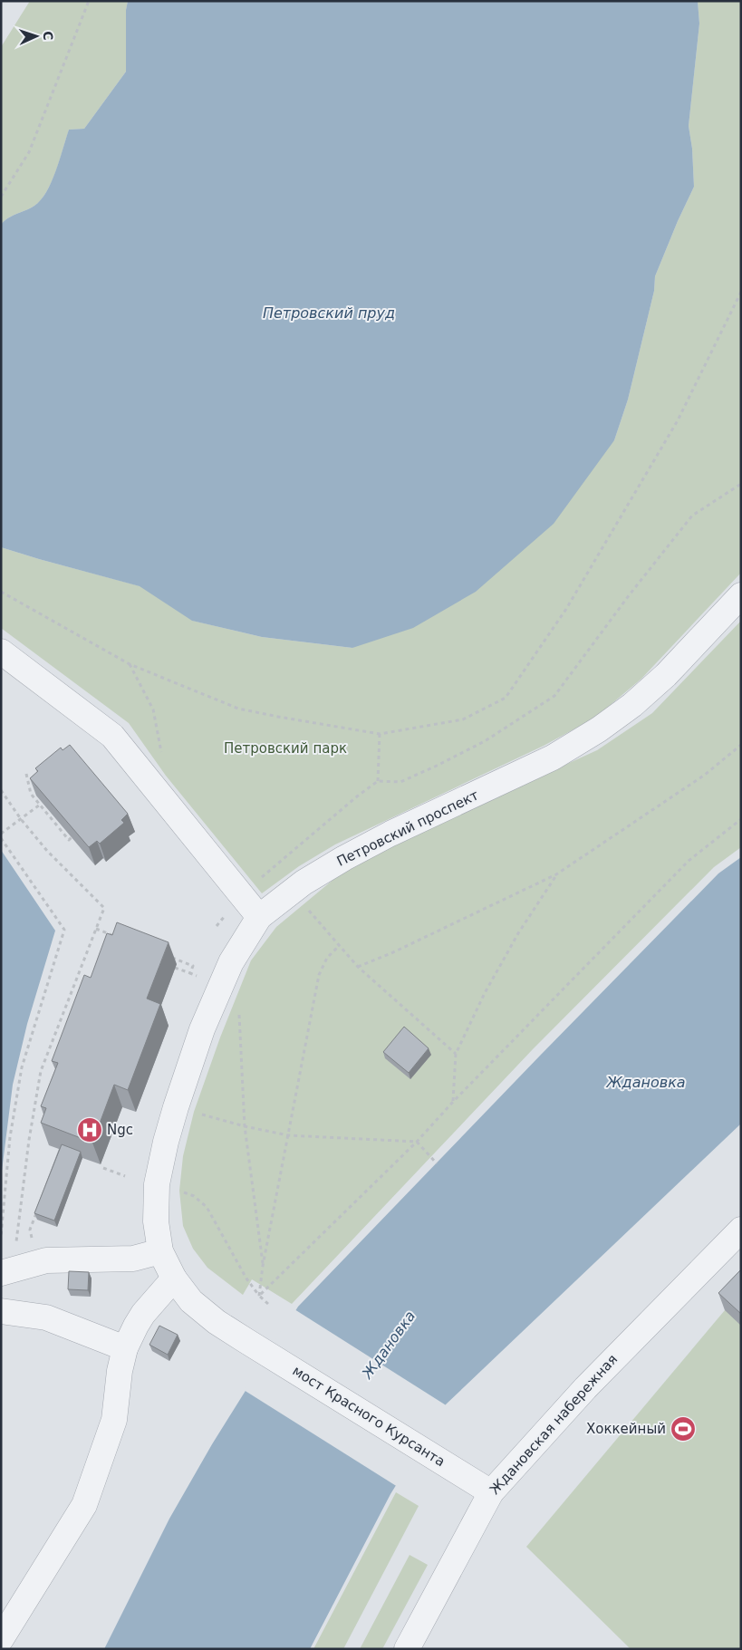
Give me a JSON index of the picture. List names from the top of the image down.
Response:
{
  "streets": {
    "street": ["Петровский проспект", "мост Красного Курсанта", "Ждановская набережная"]
  },
  "crossings": [
    ["Петровский проспект", "мост Красного Курсанта"],
    ["мост Красного Курсанта", "Ждановская набережная"]
  ],
  "water": ["Петровский пруд", "Ждановка"],
  "parks": ["Петровский парк"],
  "places": {
    "hospital": ["Ngc"],
    "sports": ["Хоккейный"]
  },
  "north": "right"
}
